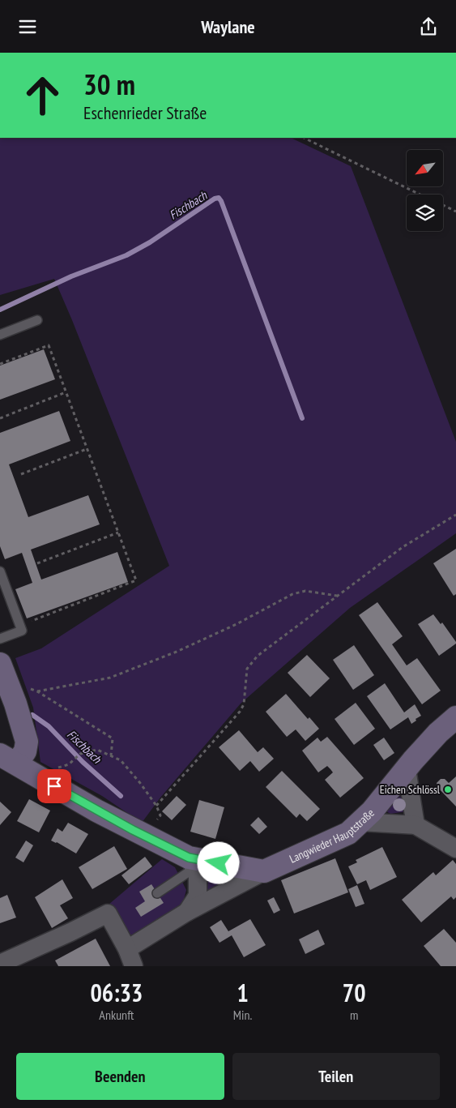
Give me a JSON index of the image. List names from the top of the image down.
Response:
{
  "streets": {
    "street": ["Langwieder Hauptstraße"]
  },
  "water": ["Fischbach"],
  "places": ["Eichen Schlössl"],
  "north": "bottom left",
  "page": {
    "header": "Waylane",
    "turn": ["30 m", "Eschenrieder Straße"],
    "eta": [
      "06:33",
      "Ankunft",
      "1",
      "Min.",
      "70",
      "m"
    ],
    "buttons": ["Beenden", "Teilen"]
  }
}
